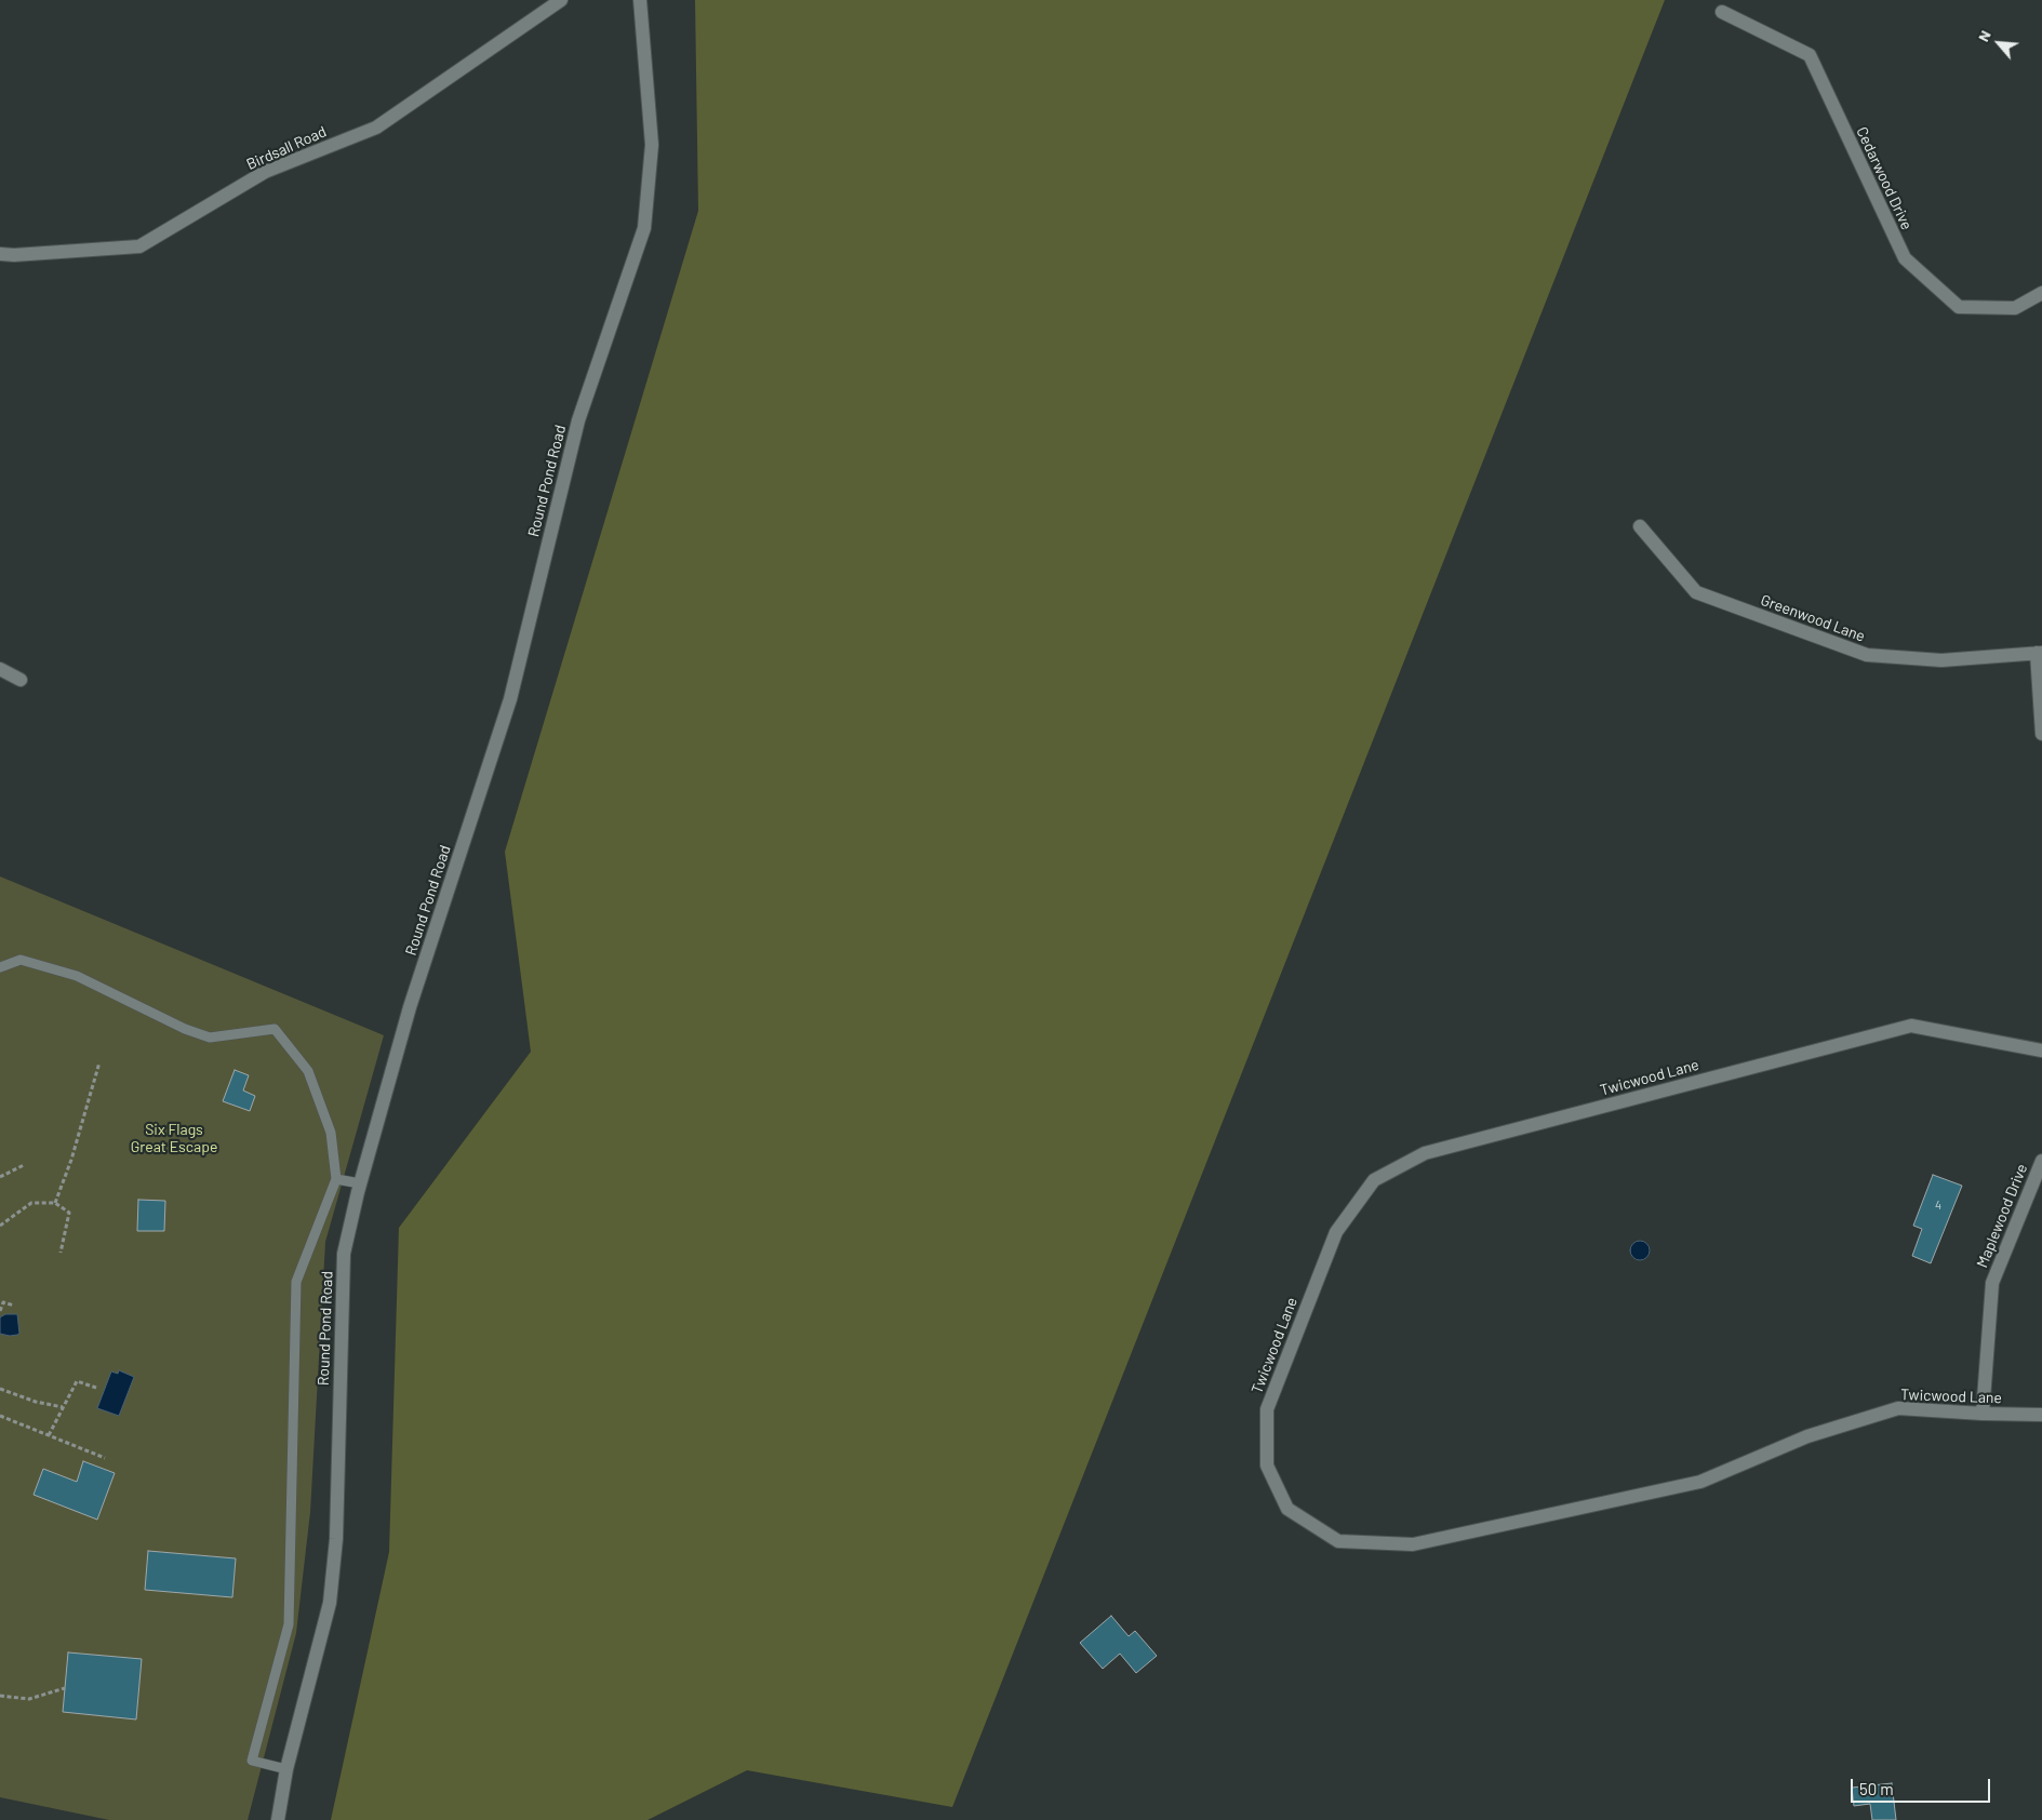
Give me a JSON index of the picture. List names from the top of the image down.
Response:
{
  "streets": {
    "street": [
      "Birdsall Road",
      "Cedarwood Drive",
      "Round Pond Road",
      "Greenwood Lane",
      "Twicwood Lane",
      "Maplewood Drive"
    ]
  },
  "crossings": [
    ["Twicwood Lane", "Maplewood Drive"]
  ],
  "parks": ["Six Flags Great Escape"],
  "house_numbers": ["4"],
  "scale_bar": "50 m",
  "north": "top left"
}
